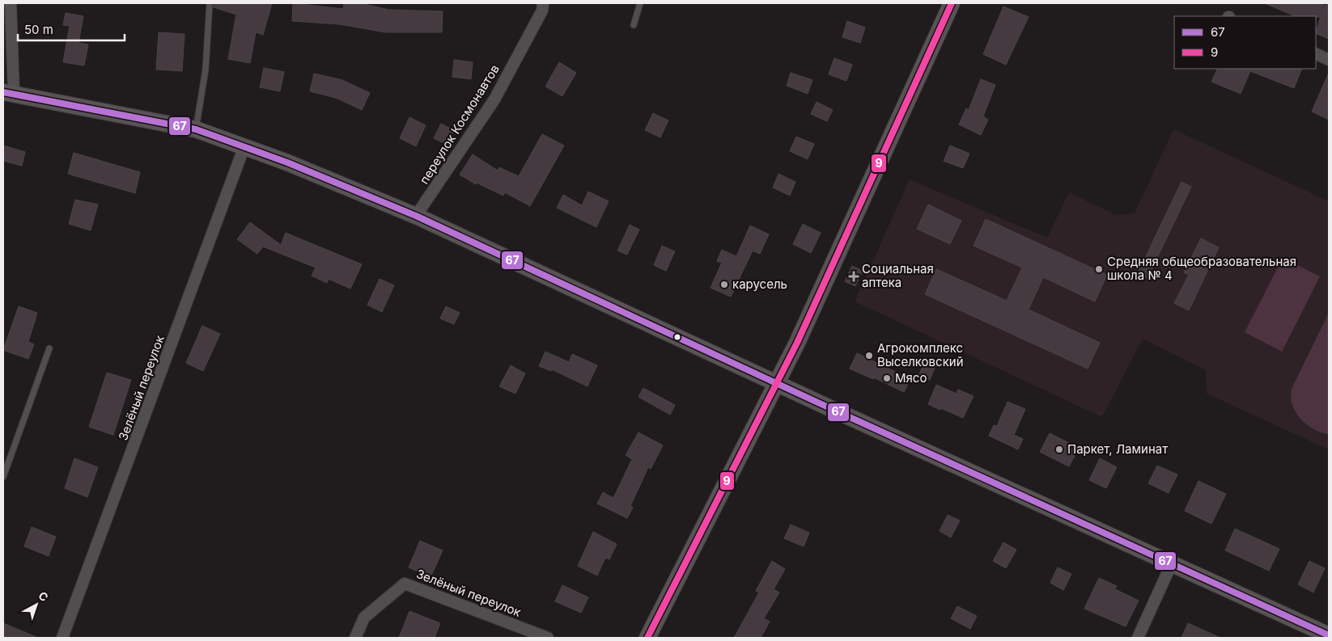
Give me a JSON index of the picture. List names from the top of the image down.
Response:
{
  "streets": {
    "street": ["переулок Космонавтов", "Зелёный переулок"]
  },
  "places": {
    "other": [
      "Средняя общеобразовательная школа № 4",
      "карусель",
      "Агрокомплекс Выселковский",
      "Мясо",
      "Паркет, Ламинат"
    ],
    "health": ["Социальная аптека"]
  },
  "lines": ["transit line 9", "transit line 67"],
  "legend": ["67", "9"],
  "scale_bar": "50 m",
  "north": "top right"
}
